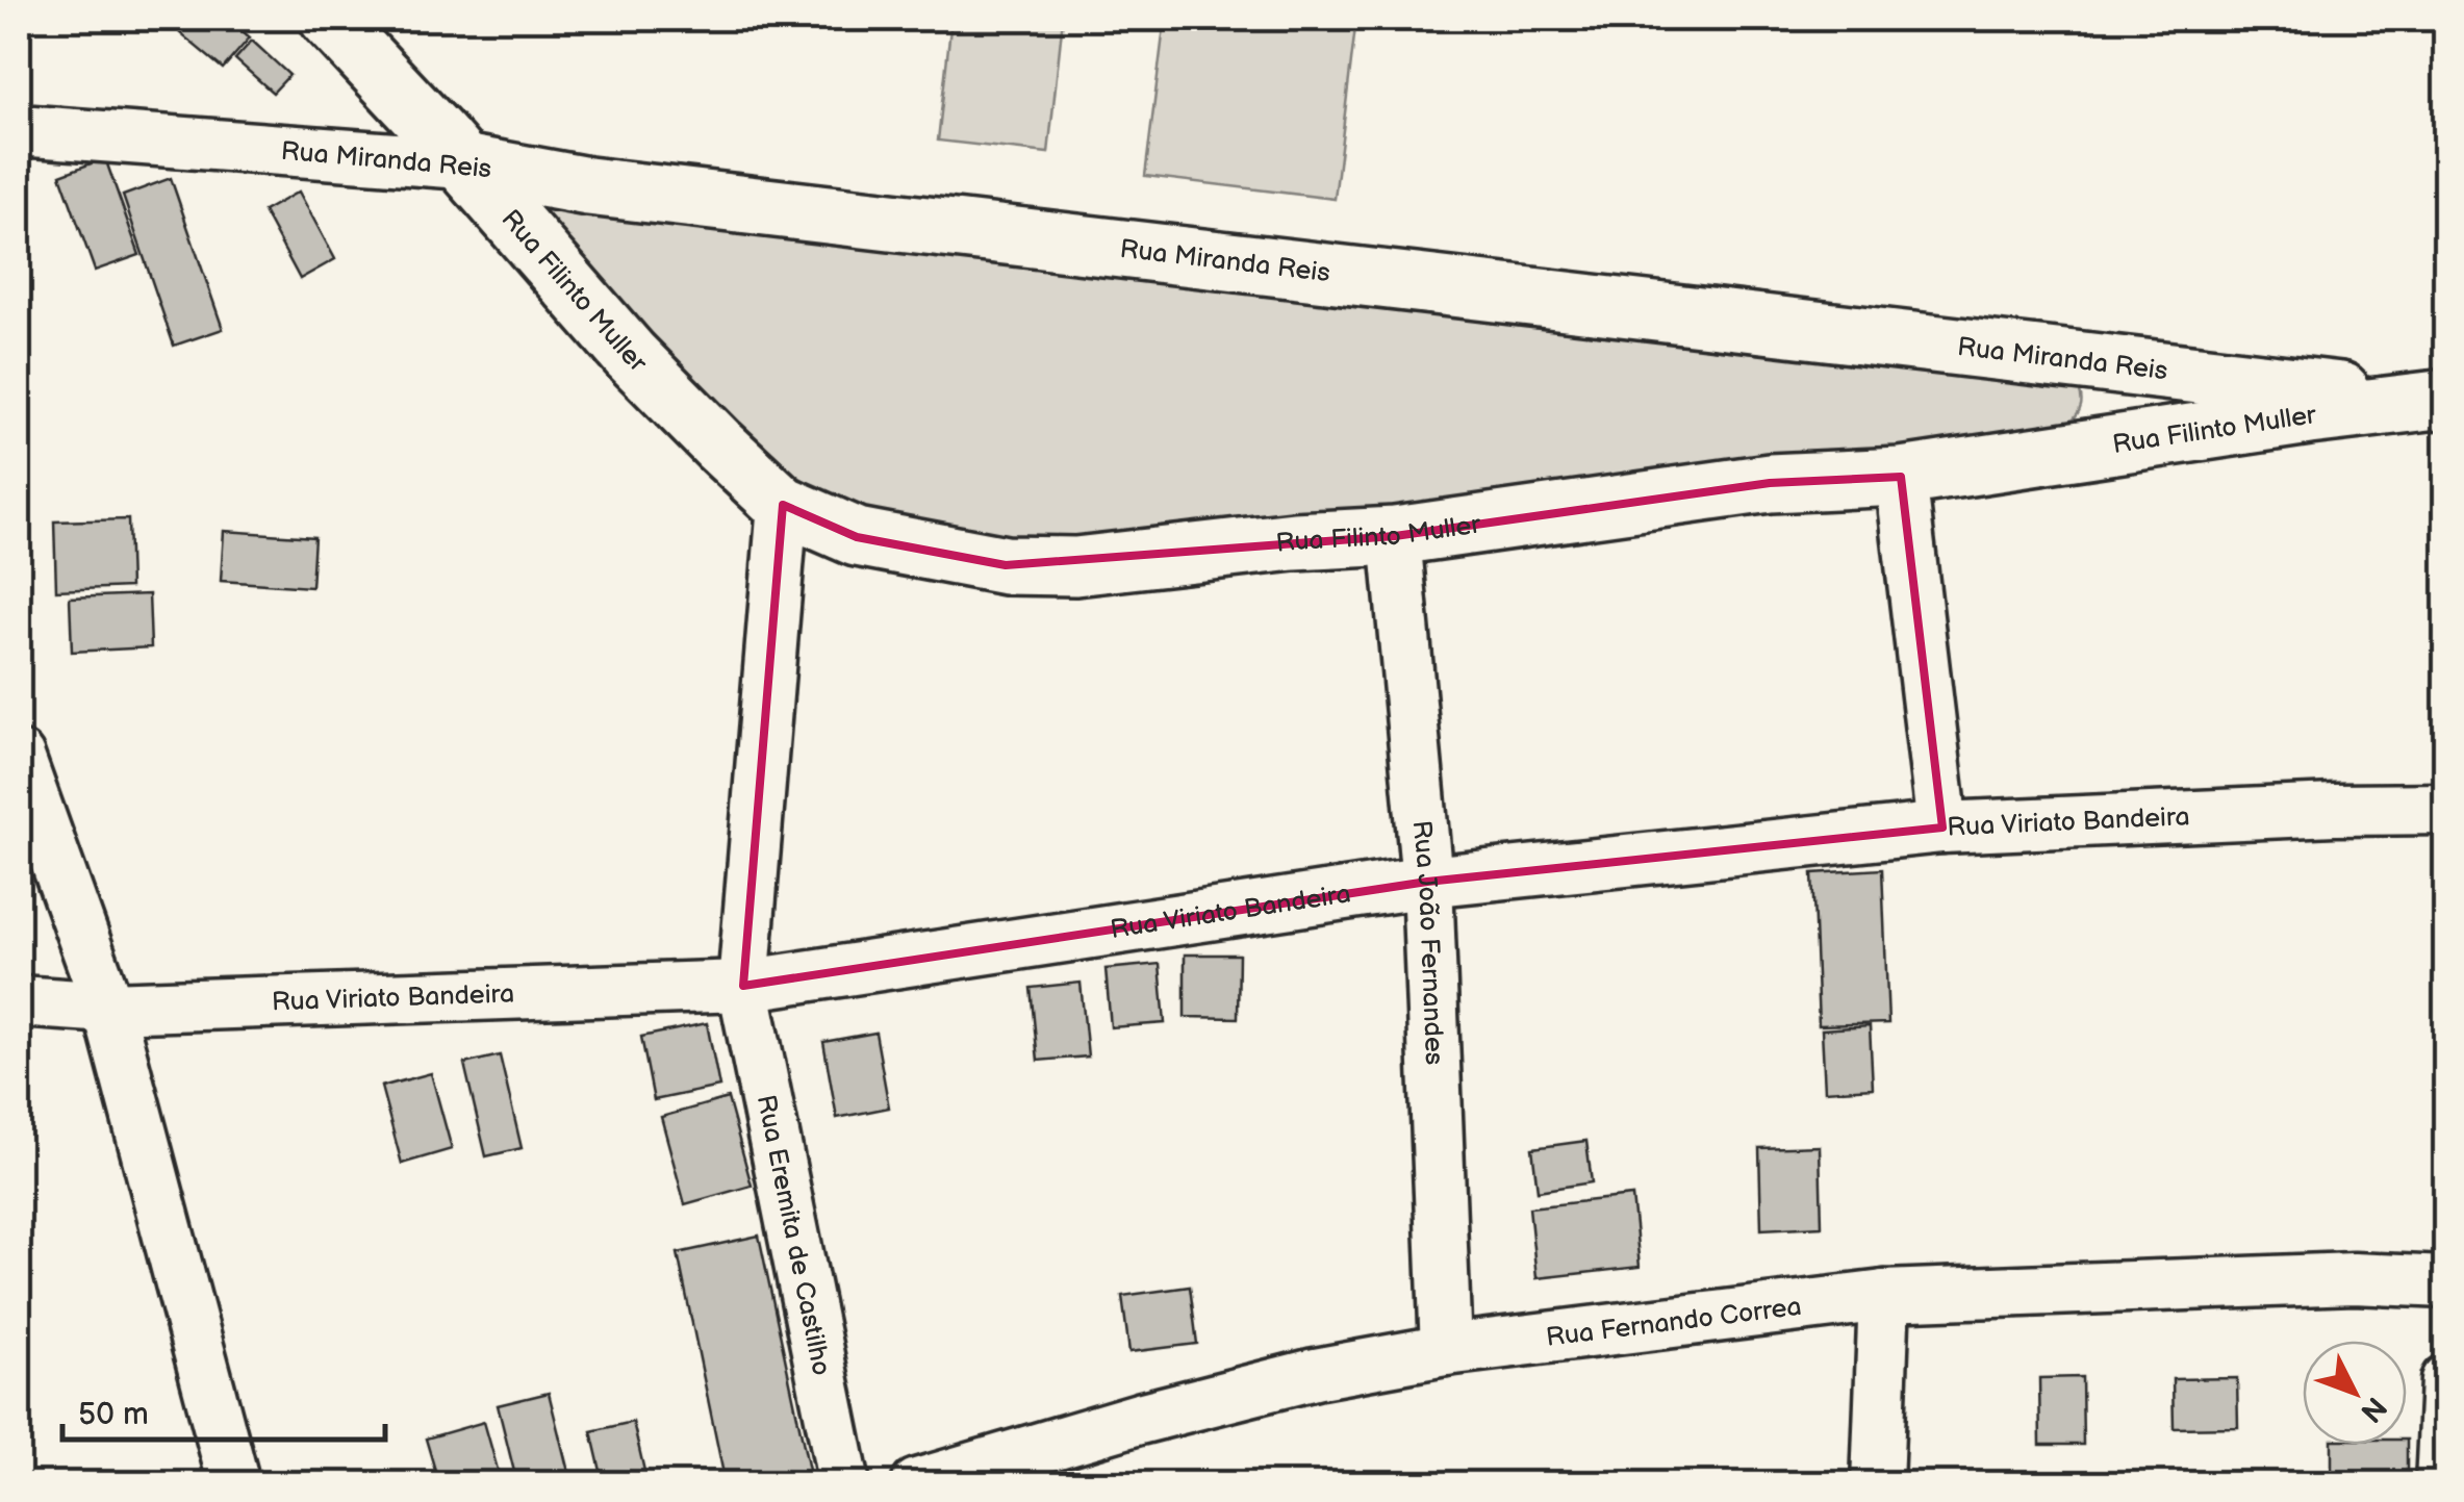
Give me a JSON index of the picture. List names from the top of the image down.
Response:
{
  "streets": {
    "street": [
      "Rua Miranda Reis",
      "Rua Filinto Muller",
      "Rua Viriato Bandeira",
      "Rua João Fernandes",
      "Rua Eremita de Castilho",
      "Rua Fernando Correa"
    ]
  },
  "crossings": [
    ["Rua Miranda Reis", "Rua Filinto Muller"],
    ["Rua Filinto Muller", "Rua João Fernandes"],
    ["Rua Filinto Muller", "Rua Eremita de Castilho"],
    ["Rua Viriato Bandeira", "Rua João Fernandes"],
    ["Rua Viriato Bandeira", "Rua Eremita de Castilho"],
    ["Rua João Fernandes", "Rua Fernando Correa"]
  ],
  "scale_bar": "50 m",
  "north": "bottom right"
}
